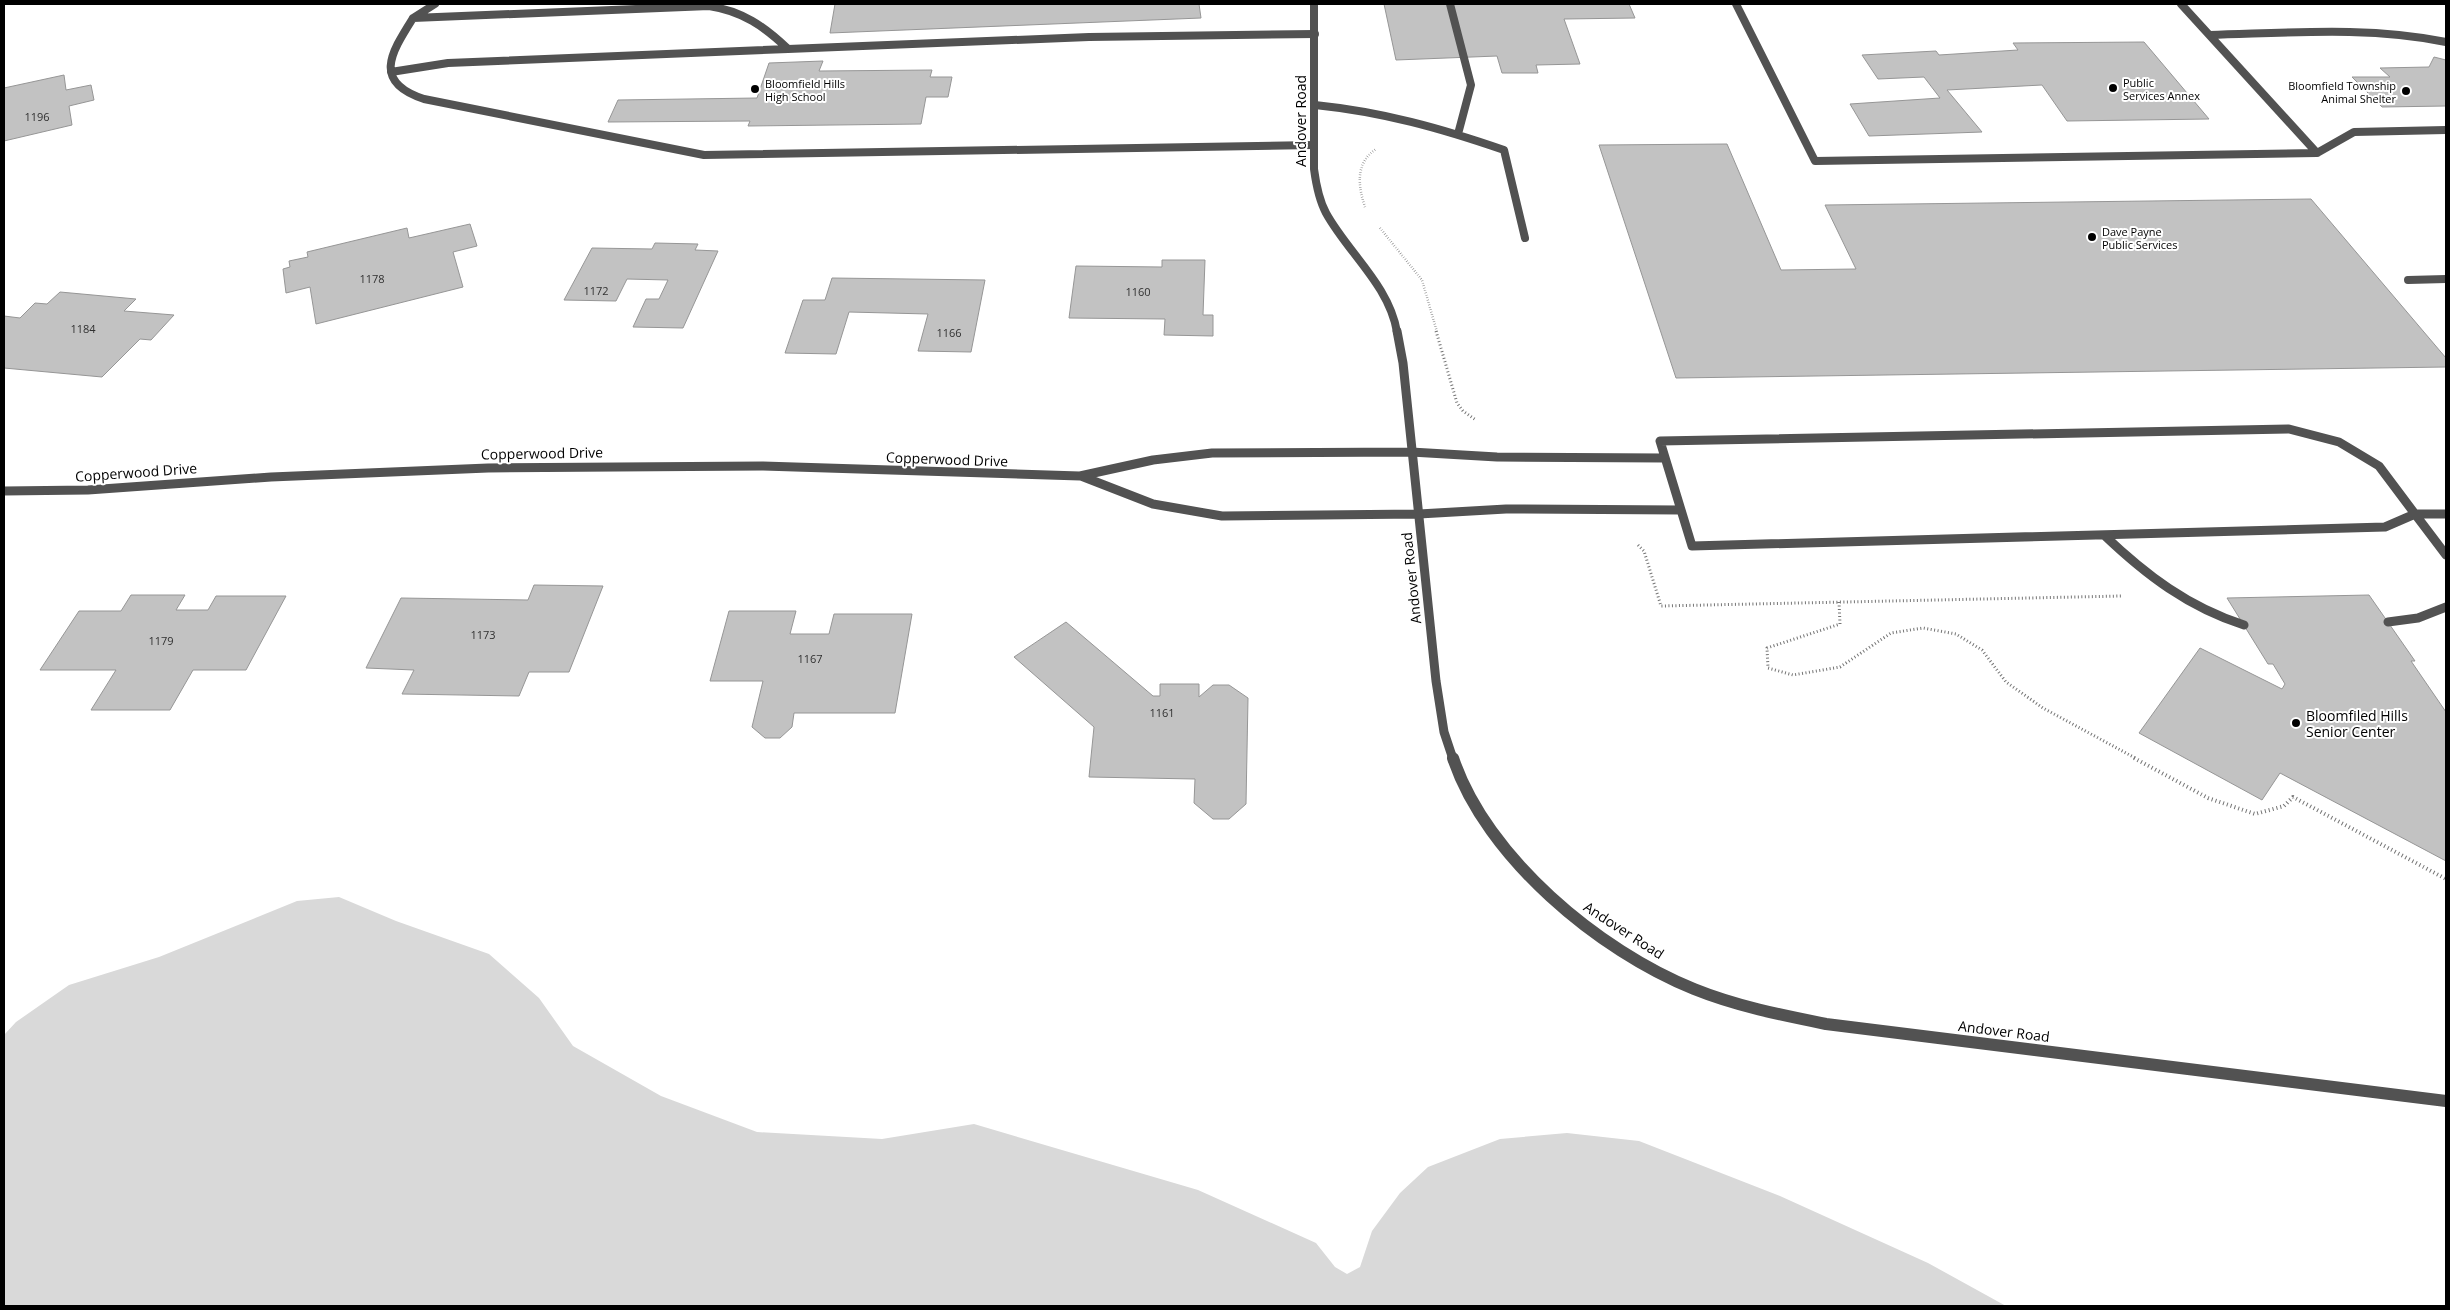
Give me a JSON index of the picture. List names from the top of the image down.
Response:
{
  "streets": {
    "street": ["Andover Road", "Copperwood Drive"]
  },
  "crossings": [
    ["Andover Road", "Copperwood Drive"]
  ],
  "places": [
    "Public Services Annex",
    "Bloomfield Hills High School",
    "Bloomfield Township Animal Shelter",
    "Dave Payne Public Services",
    "Bloomfiled Hills Senior Center"
  ],
  "house_numbers": [
    "1196",
    "1178",
    "1172",
    "1160",
    "1184",
    "1166",
    "1173",
    "1179",
    "1167",
    "1161"
  ]
}
